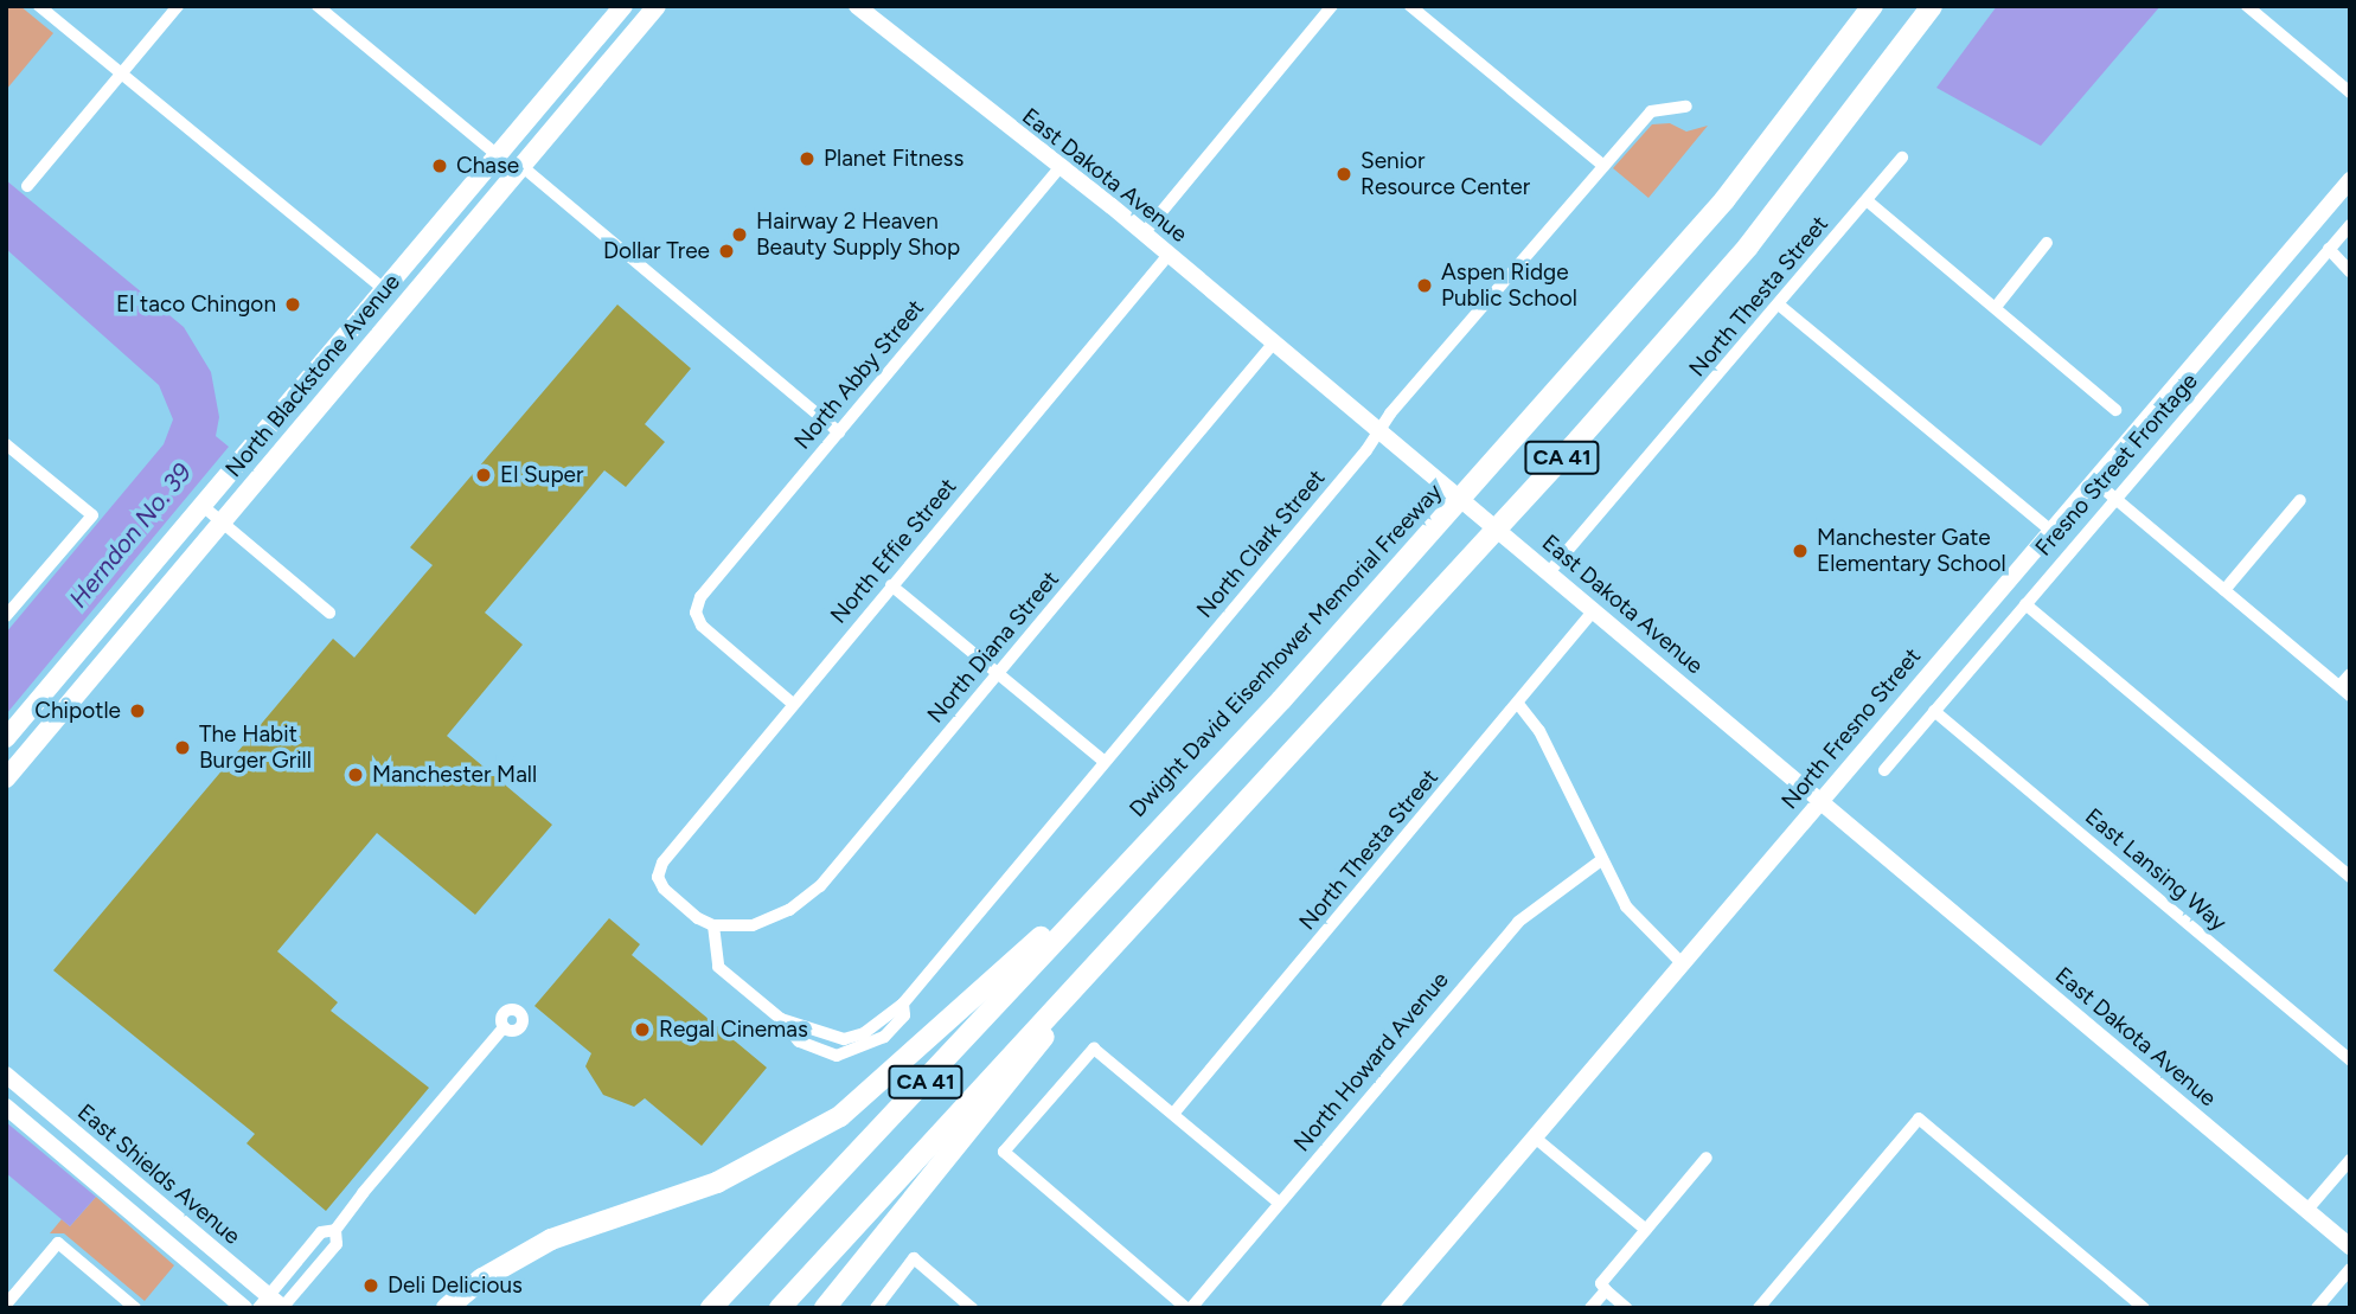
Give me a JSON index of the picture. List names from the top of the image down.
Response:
{
  "streets": {
    "highway": ["CA 41", "Dwight David Eisenhower Memorial Freeway"],
    "main road": [
      "East Dakota Avenue",
      "North Blackstone Avenue",
      "North Fresno Street",
      "East Shields Avenue"
    ],
    "street": [
      "North Thesta Street",
      "North Abby Street",
      "Fresno Street Frontage",
      "North Clark Street",
      "North Effie Street",
      "North Diana Street",
      "East Lansing Way",
      "North Howard Avenue"
    ]
  },
  "crossings": [
    ["East Dakota Avenue", "North Thesta Street"],
    ["East Dakota Avenue", "North Abby Street"],
    ["East Dakota Avenue", "North Clark Street"],
    ["East Dakota Avenue", "North Effie Street"],
    ["East Dakota Avenue", "North Diana Street"],
    ["East Dakota Avenue", "North Fresno Street"],
    ["North Abby Street", "North Effie Street"],
    ["Fresno Street Frontage", "East Lansing Way"],
    ["North Effie Street", "North Diana Street"]
  ],
  "water": ["Herndon No. 39"],
  "places": [
    "Planet Fitness",
    "Chase",
    "Senior Resource Center",
    "Hairway 2 Heaven Beauty Supply Shop",
    "Dollar Tree",
    "Aspen Ridge Public School",
    "El taco Chingon",
    "El Super",
    "Manchester Gate Elementary School",
    "Chipotle",
    "The Habit Burger Grill",
    "Manchester Mall",
    "Regal Cinemas",
    "Deli Delicious"
  ]
}
